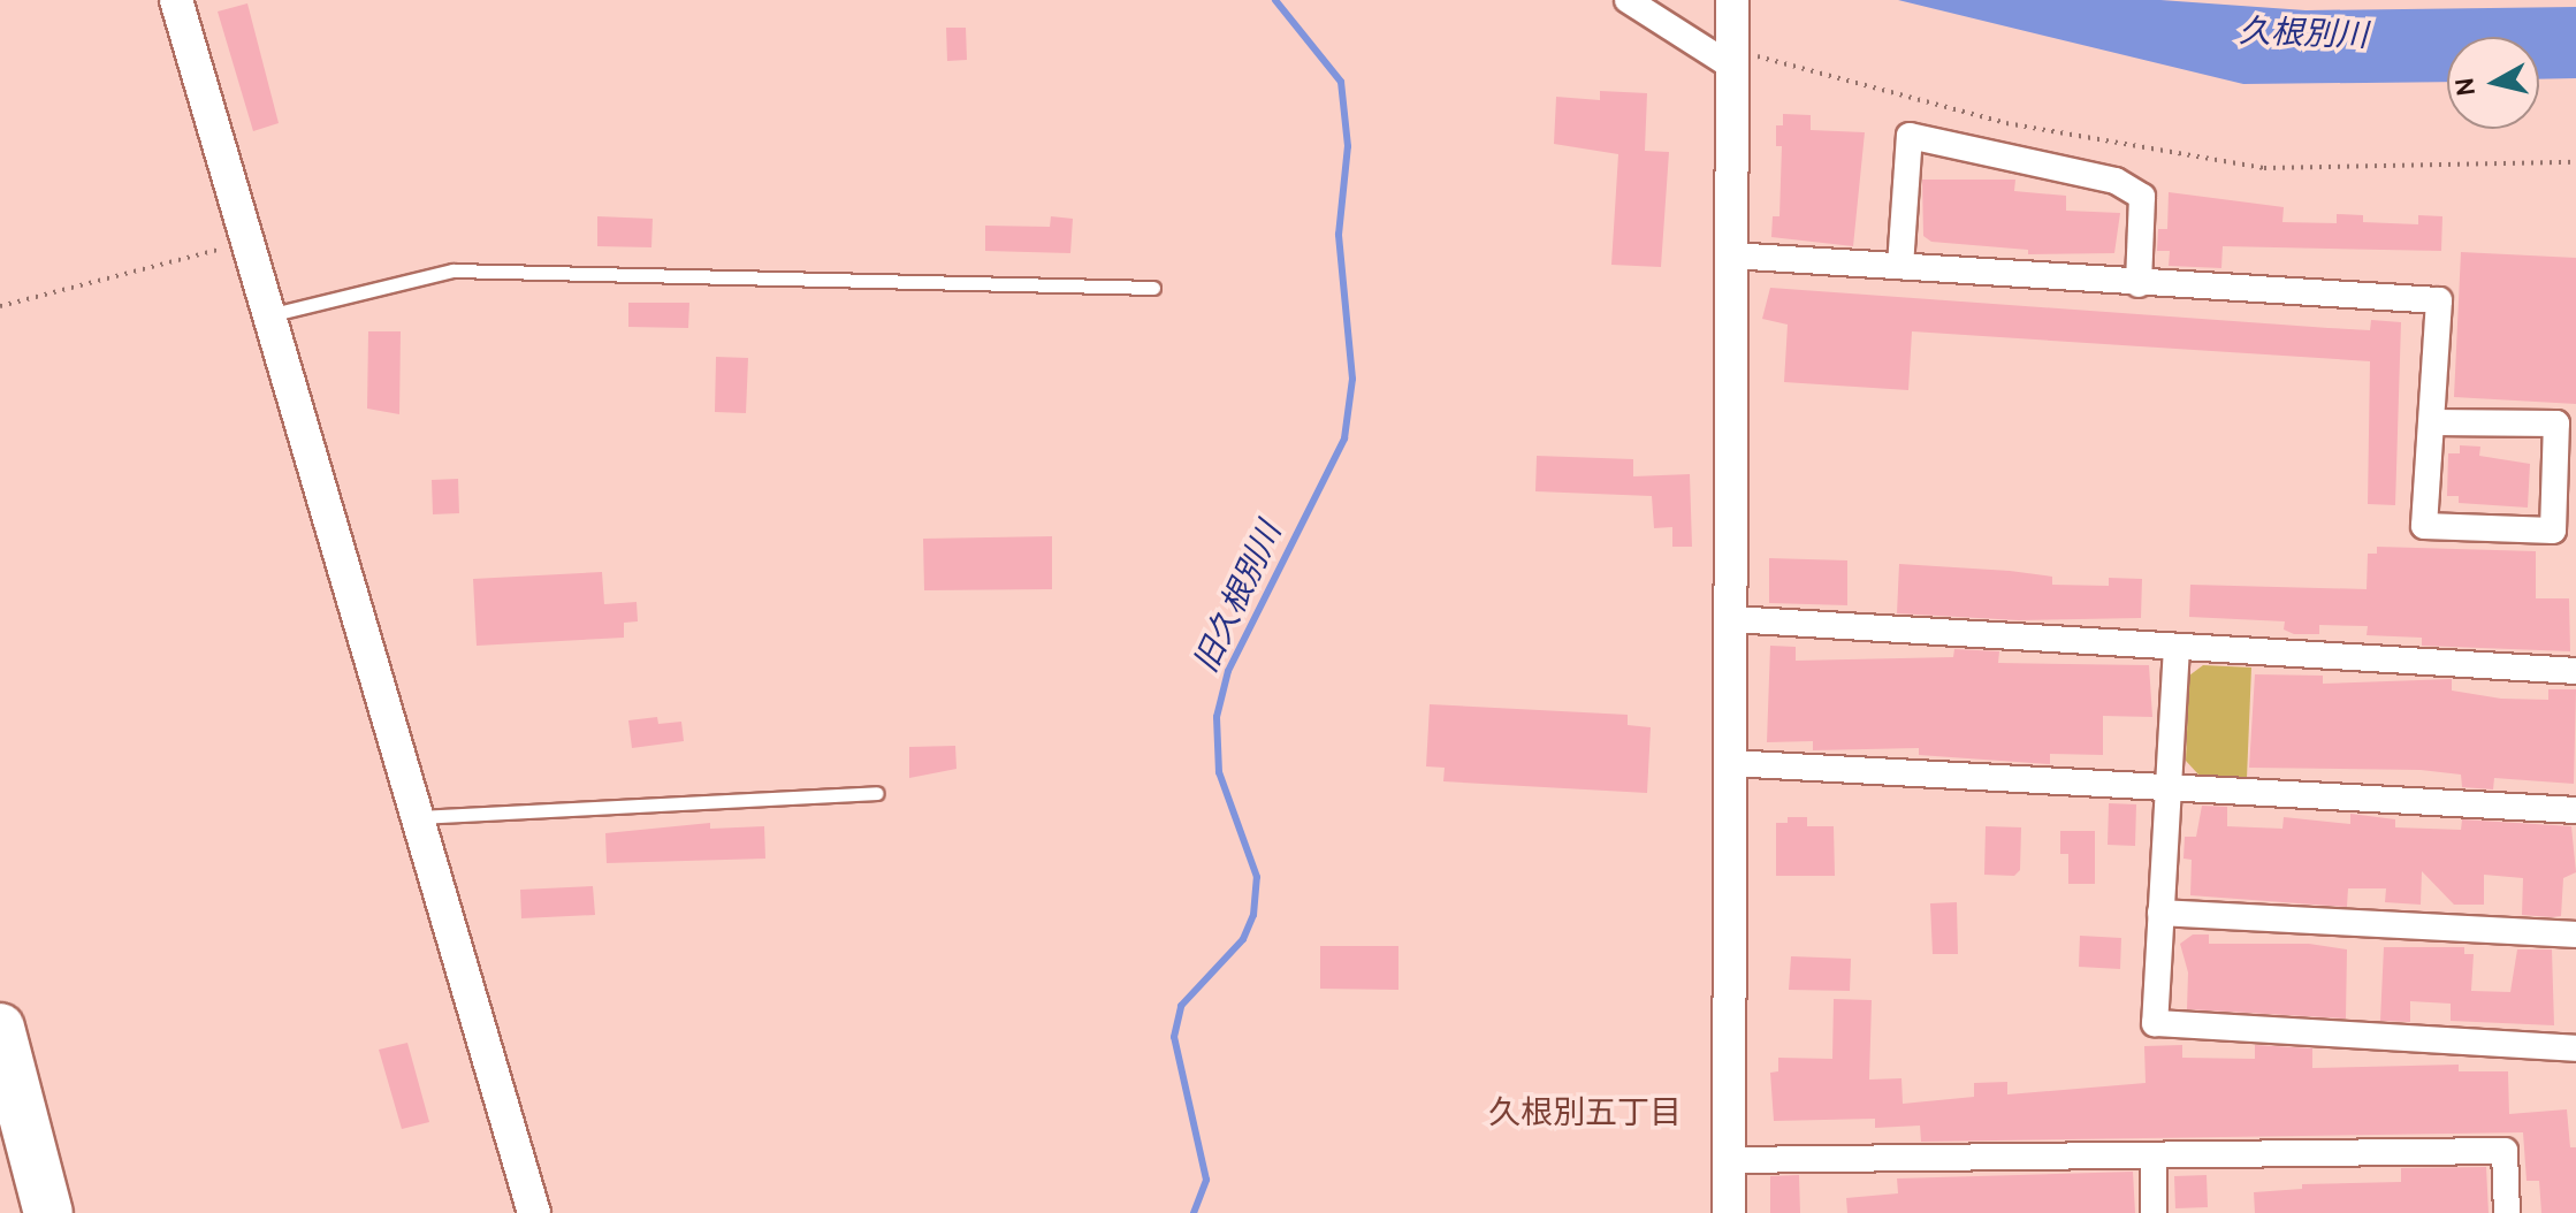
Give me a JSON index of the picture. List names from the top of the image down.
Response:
{
  "districts": ["久根別五丁目"],
  "water": ["久根別川", "旧久根別川"],
  "north": "left"
}
